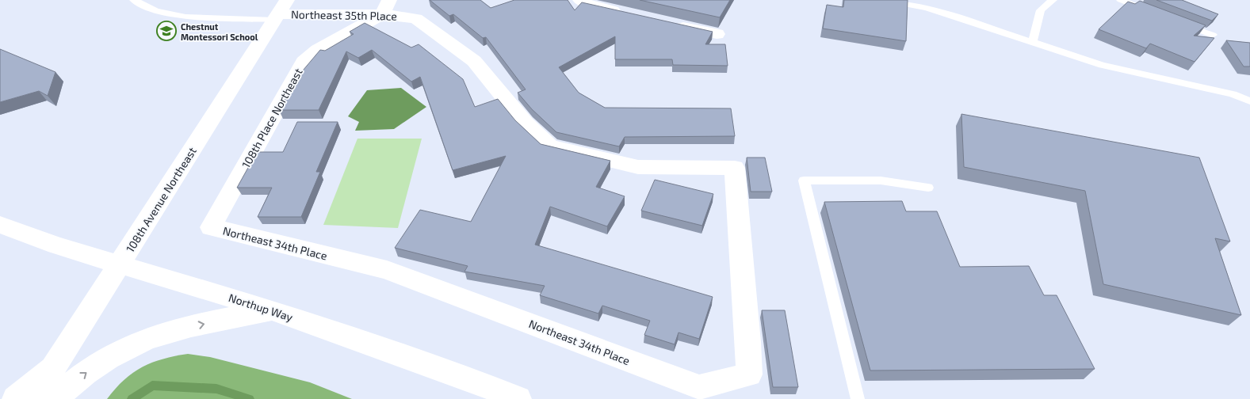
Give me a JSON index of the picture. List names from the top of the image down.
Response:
{
  "streets": {
    "main road": [
      "Northeast 35th Place",
      "108th Place Northeast",
      "108th Avenue Northeast",
      "Northeast 34th Place",
      "Northup Way"
    ]
  },
  "crossings": [
    ["Northeast 35th Place", "108th Place Northeast"],
    ["Northeast 35th Place", "108th Avenue Northeast"],
    ["Northeast 35th Place", "Northeast 34th Place"],
    ["108th Place Northeast", "Northeast 34th Place"],
    ["108th Avenue Northeast", "Northup Way"]
  ],
  "places": {
    "school or university": ["Chestnut Montessori School"]
  }
}
